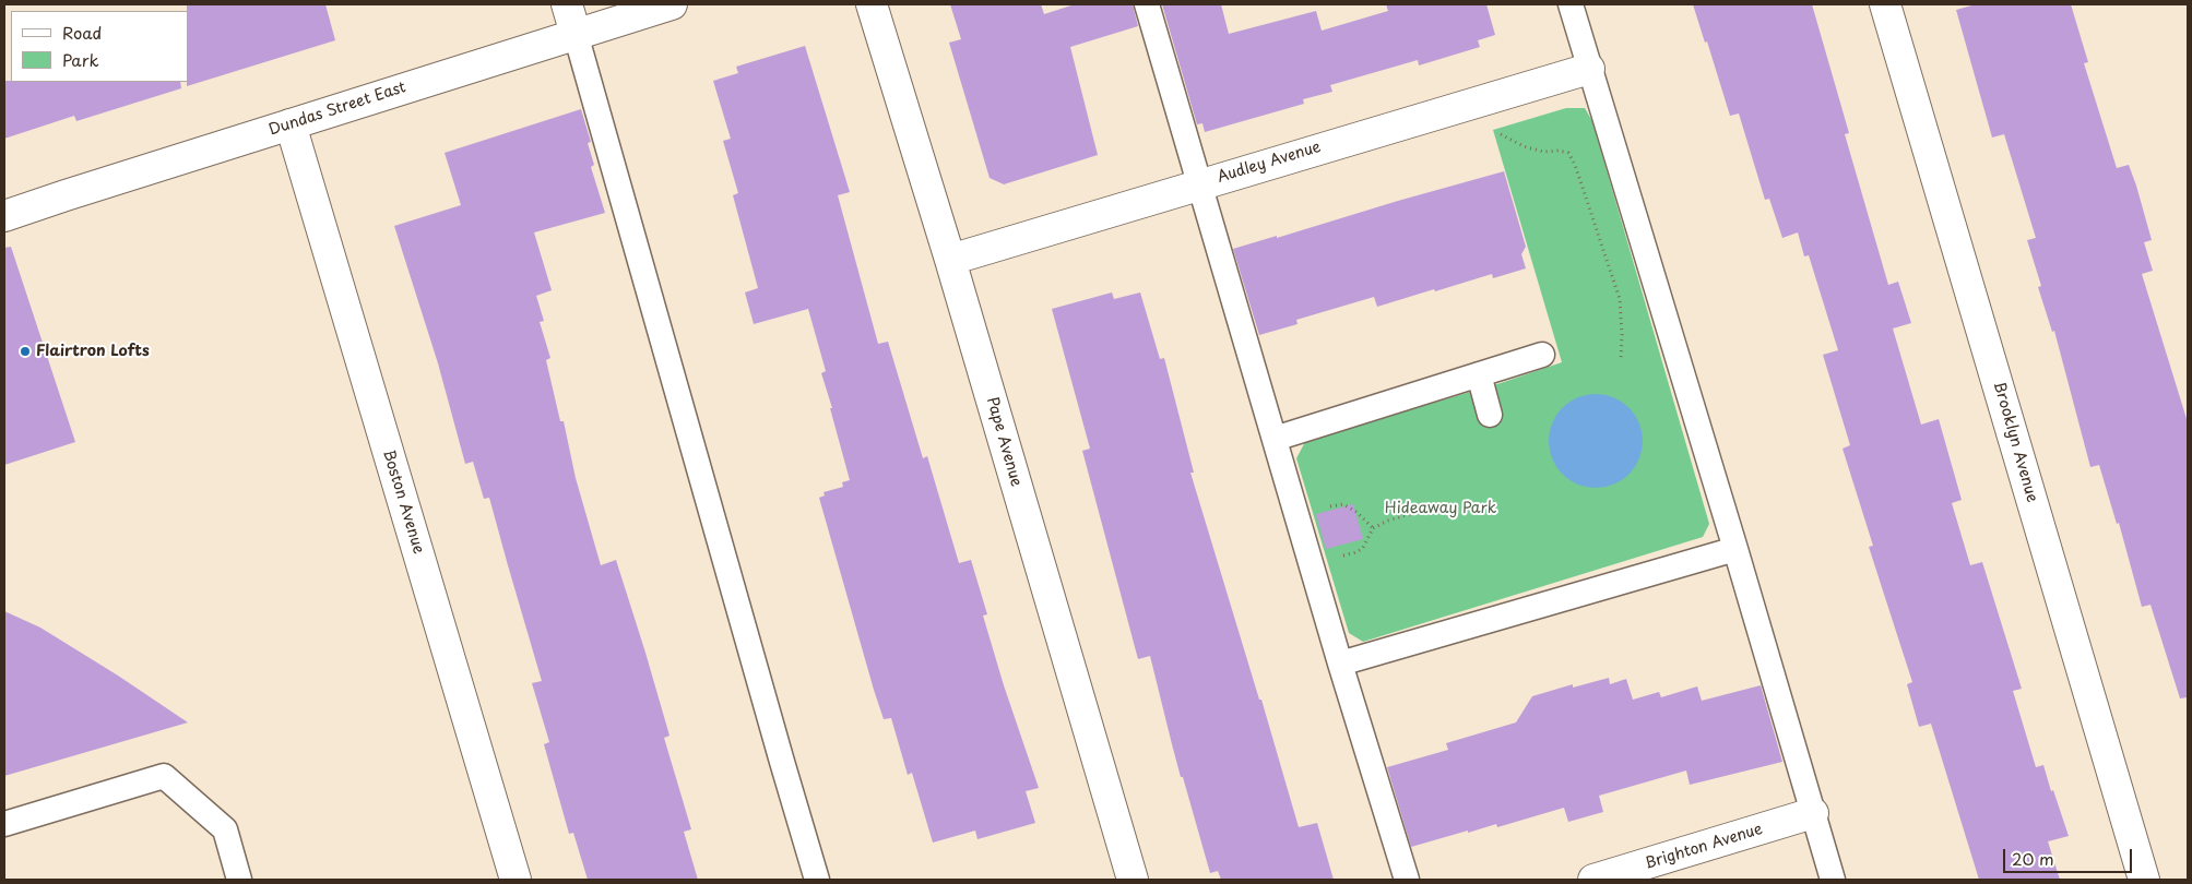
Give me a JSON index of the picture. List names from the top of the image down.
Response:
{
  "streets": {
    "street": [
      "Dundas Street East",
      "Audley Avenue",
      "Pape Avenue",
      "Brooklyn Avenue",
      "Boston Avenue",
      "Brighton Avenue"
    ]
  },
  "crossings": [
    ["Dundas Street East", "Boston Avenue"],
    ["Audley Avenue", "Pape Avenue"]
  ],
  "parks": ["Hideaway Park"],
  "places": ["Flairtron Lofts"],
  "legend": ["Road", "Park"],
  "scale_bar": "20 m"
}
